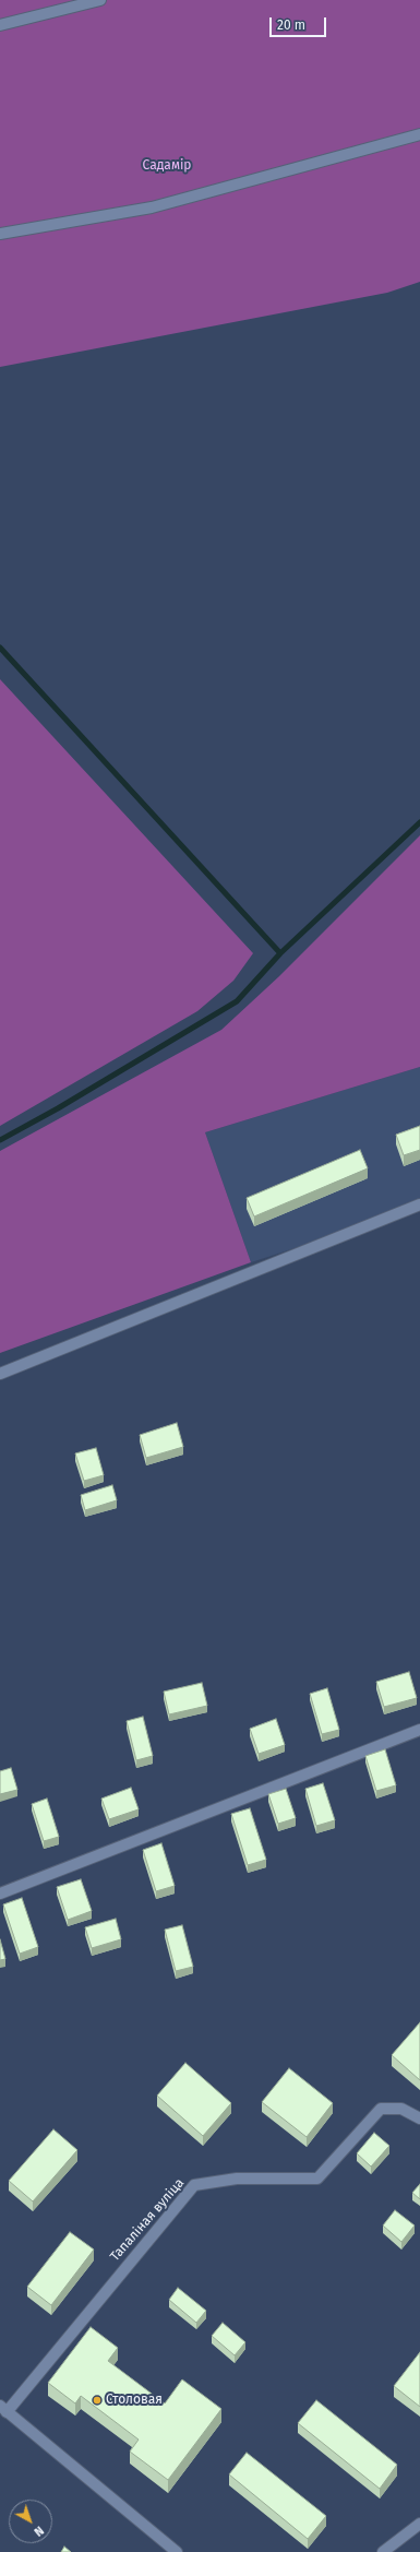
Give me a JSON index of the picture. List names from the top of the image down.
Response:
{
  "streets": {
    "street": ["Тапаліная вуліца"]
  },
  "parks": ["Садамір"],
  "places": ["Столовая"],
  "scale_bar": "20 m",
  "north": "bottom right"
}
